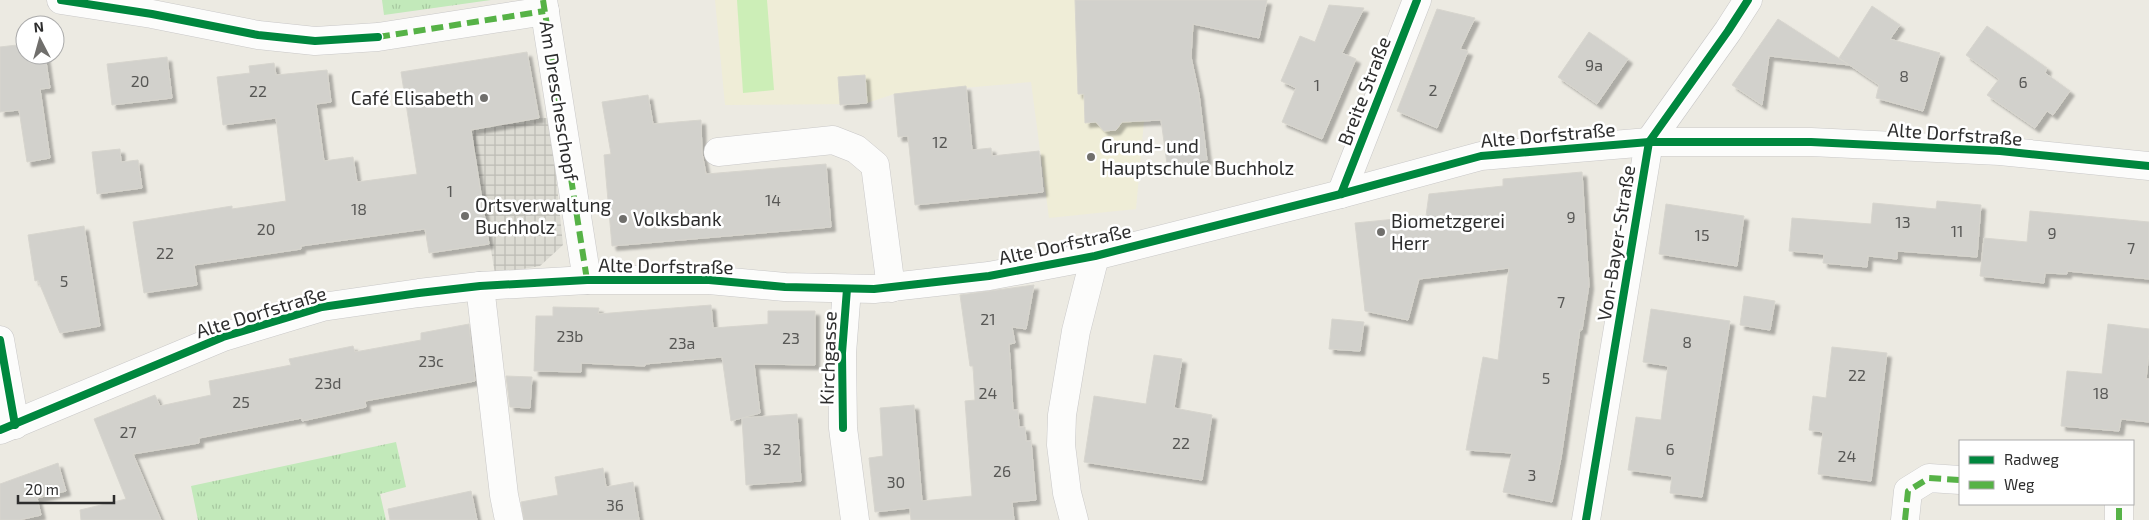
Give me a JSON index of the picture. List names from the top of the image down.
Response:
{
  "streets": {
    "street": [
      "Breite Straße",
      "Am Drescheschopf",
      "Alte Dorfstraße",
      "Von-Bayer-Straße",
      "Kirchgasse"
    ]
  },
  "crossings": [
    ["Breite Straße", "Alte Dorfstraße"],
    ["Am Drescheschopf", "Alte Dorfstraße"],
    ["Alte Dorfstraße", "Von-Bayer-Straße"],
    ["Alte Dorfstraße", "Kirchgasse"]
  ],
  "places": [
    "Café Elisabeth",
    "Grund- und Hauptschule Buchholz",
    "Ortsverwaltung Buchholz",
    "Volksbank",
    "Biometzgerei Herr"
  ],
  "house_numbers": [
    "9a",
    "8",
    "20",
    "6",
    "1",
    "2",
    "22",
    "12",
    "1",
    "14",
    "18",
    "9",
    "13",
    "20",
    "11",
    "9",
    "15",
    "7",
    "22",
    "5",
    "7",
    "21",
    "23b",
    "23",
    "8",
    "23a",
    "23c",
    "22",
    "5",
    "23d",
    "24",
    "18",
    "25",
    "27",
    "22",
    "32",
    "6",
    "24",
    "26",
    "3",
    "30",
    "36"
  ],
  "legend": ["Radweg", "Weg"],
  "scale_bar": "20 m",
  "north": "top"
}
